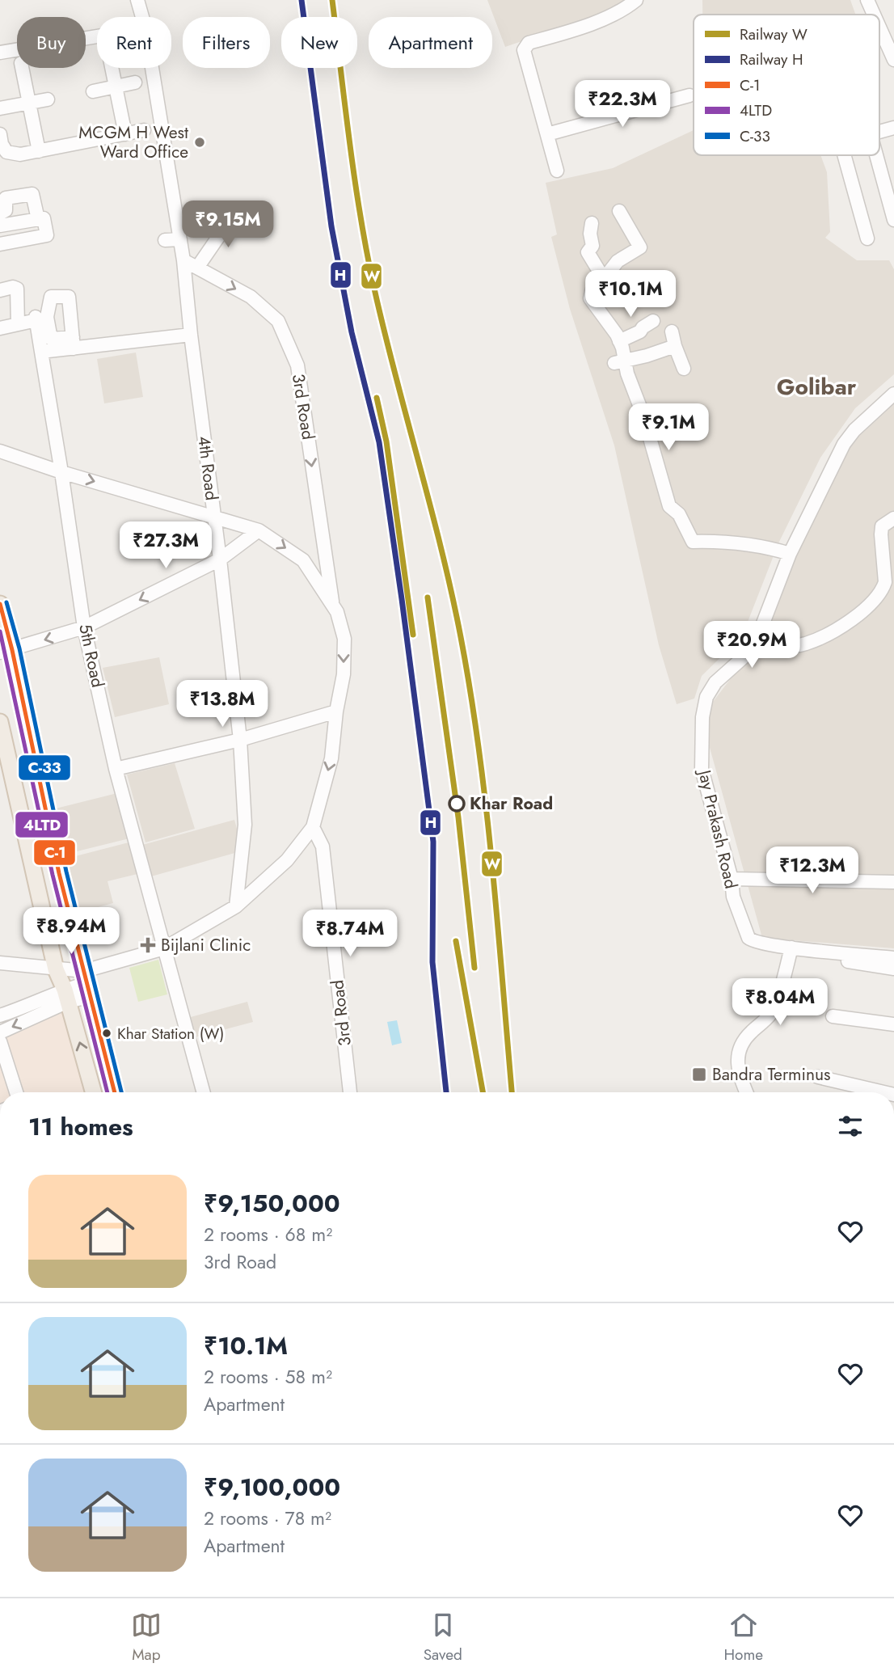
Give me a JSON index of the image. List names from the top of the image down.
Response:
{
  "streets": {
    "street": [
      "3rd Road",
      "4th Road",
      "5th Road",
      "Jay Prakash Road"
    ]
  },
  "crossings": [
    ["3rd Road", "4th Road"]
  ],
  "one_way": ["3rd Road"],
  "districts": ["Golibar"],
  "places": {
    "other": ["MCGM H West Ward Office", "Khar Road", "Khar Station (W)"],
    "health": ["Bijlani Clinic"],
    "transit": ["Bandra Terminus"]
  },
  "lines": [
    "rail line W",
    "rail line H",
    "transit line C-33",
    "transit line C-1",
    "transit line 4LTD"
  ],
  "legend": [
    "Railway W",
    "Railway H",
    "C-1",
    "4LTD",
    "C-33"
  ],
  "page": {
    "chip": [
      "Buy",
      "Rent",
      "Filters",
      "New",
      "Apartment"
    ],
    "price": [
      "₹22.3M",
      "₹9.15M",
      "₹10.1M",
      "₹9.1M",
      "₹27.3M",
      "₹20.9M",
      "₹13.8M",
      "₹12.3M",
      "₹8.94M",
      "₹8.74M",
      "₹8.04M"
    ],
    "heading": "11 homes",
    "list": [
      {
        "name": "₹9,150,000",
        "note": "2 rooms · 68 m² · 3rd Road"
      },
      {
        "name": "₹10.1M",
        "note": "2 rooms · 58 m² · Apartment"
      },
      {
        "name": "₹9,100,000",
        "note": "2 rooms · 78 m² · Apartment"
      }
    ],
    "tabs": ["Map", "Saved", "Home"]
  }
}
